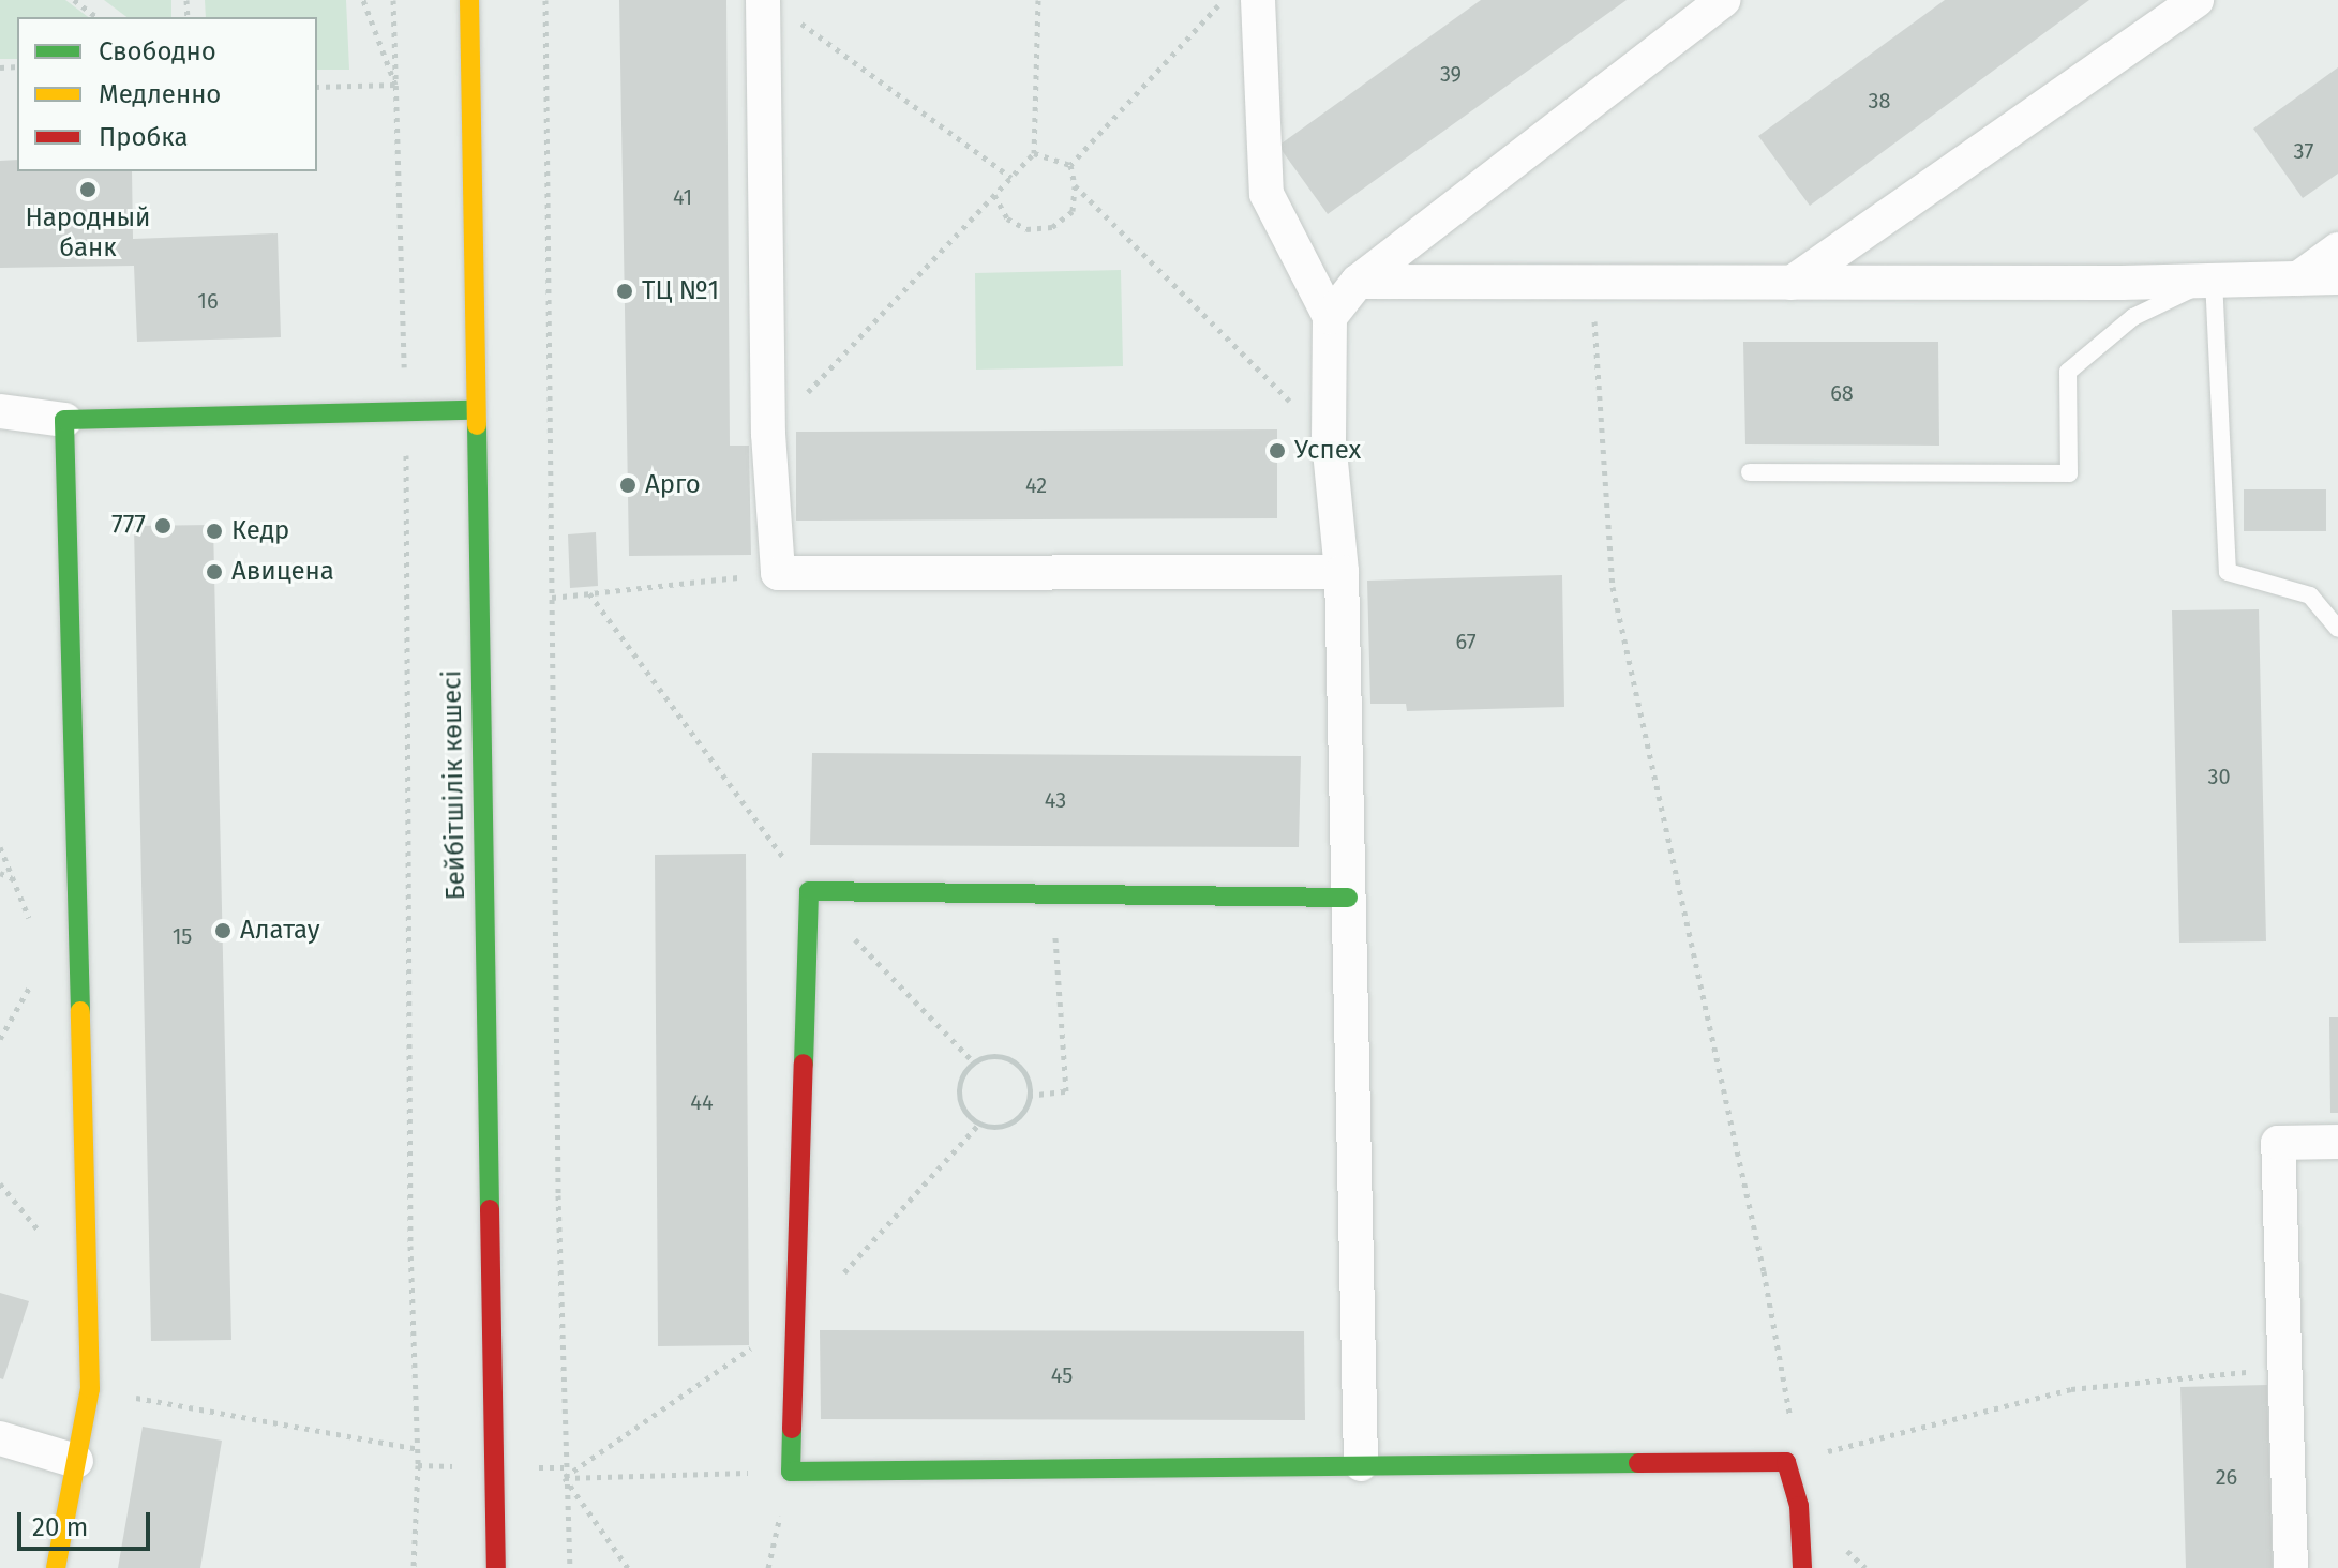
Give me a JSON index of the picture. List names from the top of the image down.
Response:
{
  "streets": {
    "street": ["Бейбітшілік көшесі"]
  },
  "places": [
    "Народный банк",
    "ТЦ №1",
    "Успех",
    "Арго",
    "777",
    "Кедр",
    "Авицена",
    "Алатау"
  ],
  "house_numbers": [
    "39",
    "38",
    "37",
    "41",
    "16",
    "68",
    "42",
    "67",
    "30",
    "43",
    "15",
    "44",
    "45",
    "26"
  ],
  "legend": ["Свободно", "Медленно", "Пробка"],
  "scale_bar": "20 m"
}
